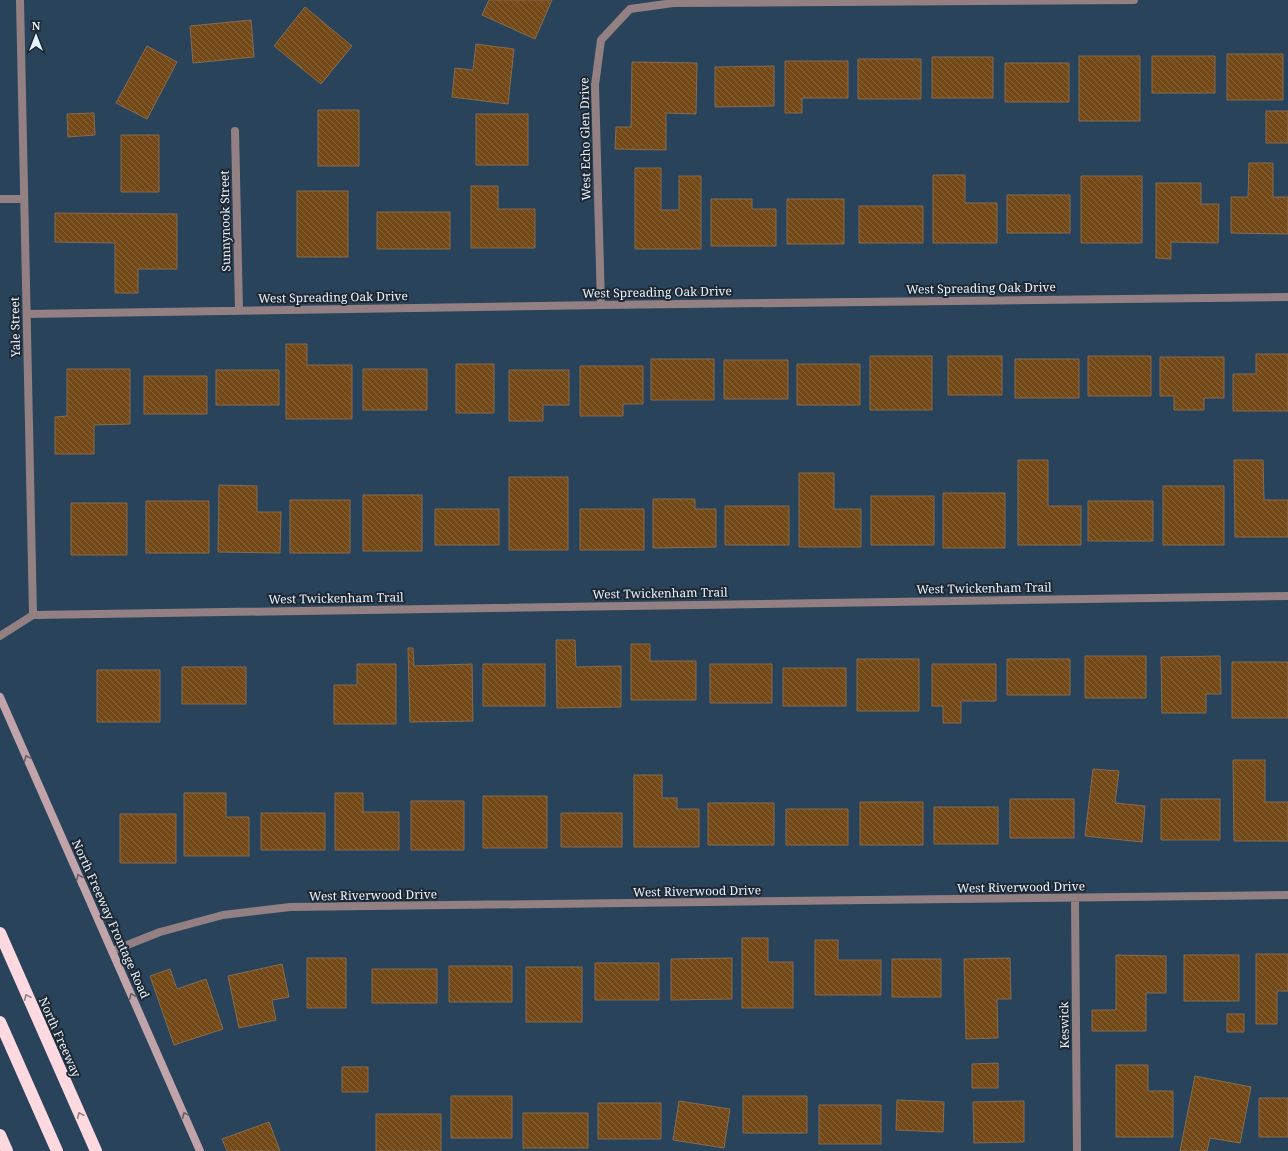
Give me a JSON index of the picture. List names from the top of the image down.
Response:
{
  "streets": {
    "highway": ["North Freeway"],
    "main road": ["North Freeway Frontage Road"],
    "street": [
      "West Echo Glen Drive",
      "Sunnynook Street",
      "West Spreading Oak Drive",
      "Yale Street",
      "West Twickenham Trail",
      "West Riverwood Drive",
      "Keswick"
    ]
  },
  "crossings": [
    ["West Echo Glen Drive", "West Spreading Oak Drive"],
    ["Sunnynook Street", "West Spreading Oak Drive"],
    ["West Spreading Oak Drive", "Yale Street"],
    ["Yale Street", "West Twickenham Trail"],
    ["West Riverwood Drive", "North Freeway Frontage Road"],
    ["West Riverwood Drive", "Keswick"]
  ],
  "one_way": ["North Freeway Frontage Road"],
  "north": "top"
}
